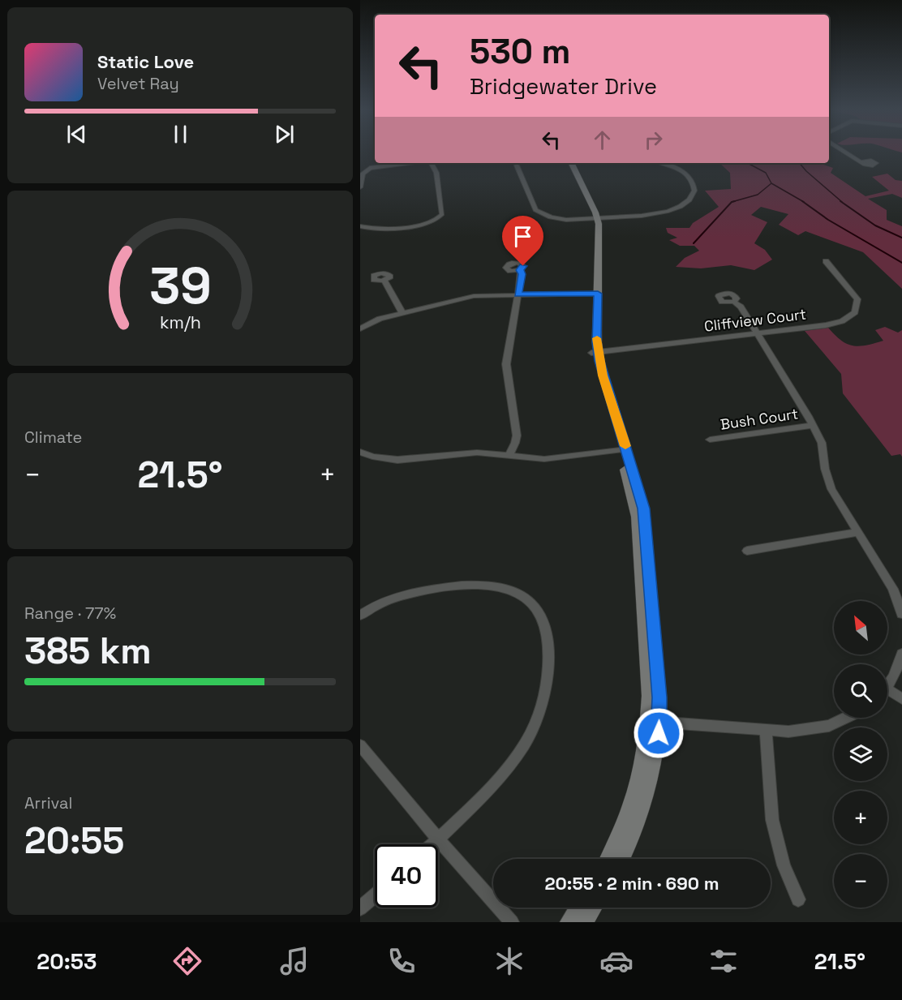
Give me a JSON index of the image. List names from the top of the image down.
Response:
{
  "streets": {
    "street": ["Cliffview Court", "Bush Court"]
  },
  "north": "top left",
  "page": {
    "turn": ["530 m", "Bridgewater Drive"],
    "song": ["Static Love", "Velvet Ray"],
    "tile": [
      "Climate",
      ["Range · 77%", "385 km"],
      ["Arrival", "20:55"]
    ],
    "heat": ["−", "21.5°", "+"],
    "map_buttons": ["+", "−"],
    "limit": "40",
    "trip": "20:55 · 2 min · 690 m",
    "tabs": ["20:53", "21.5°"],
    "gauge": ["39", "km/h"]
  }
}
